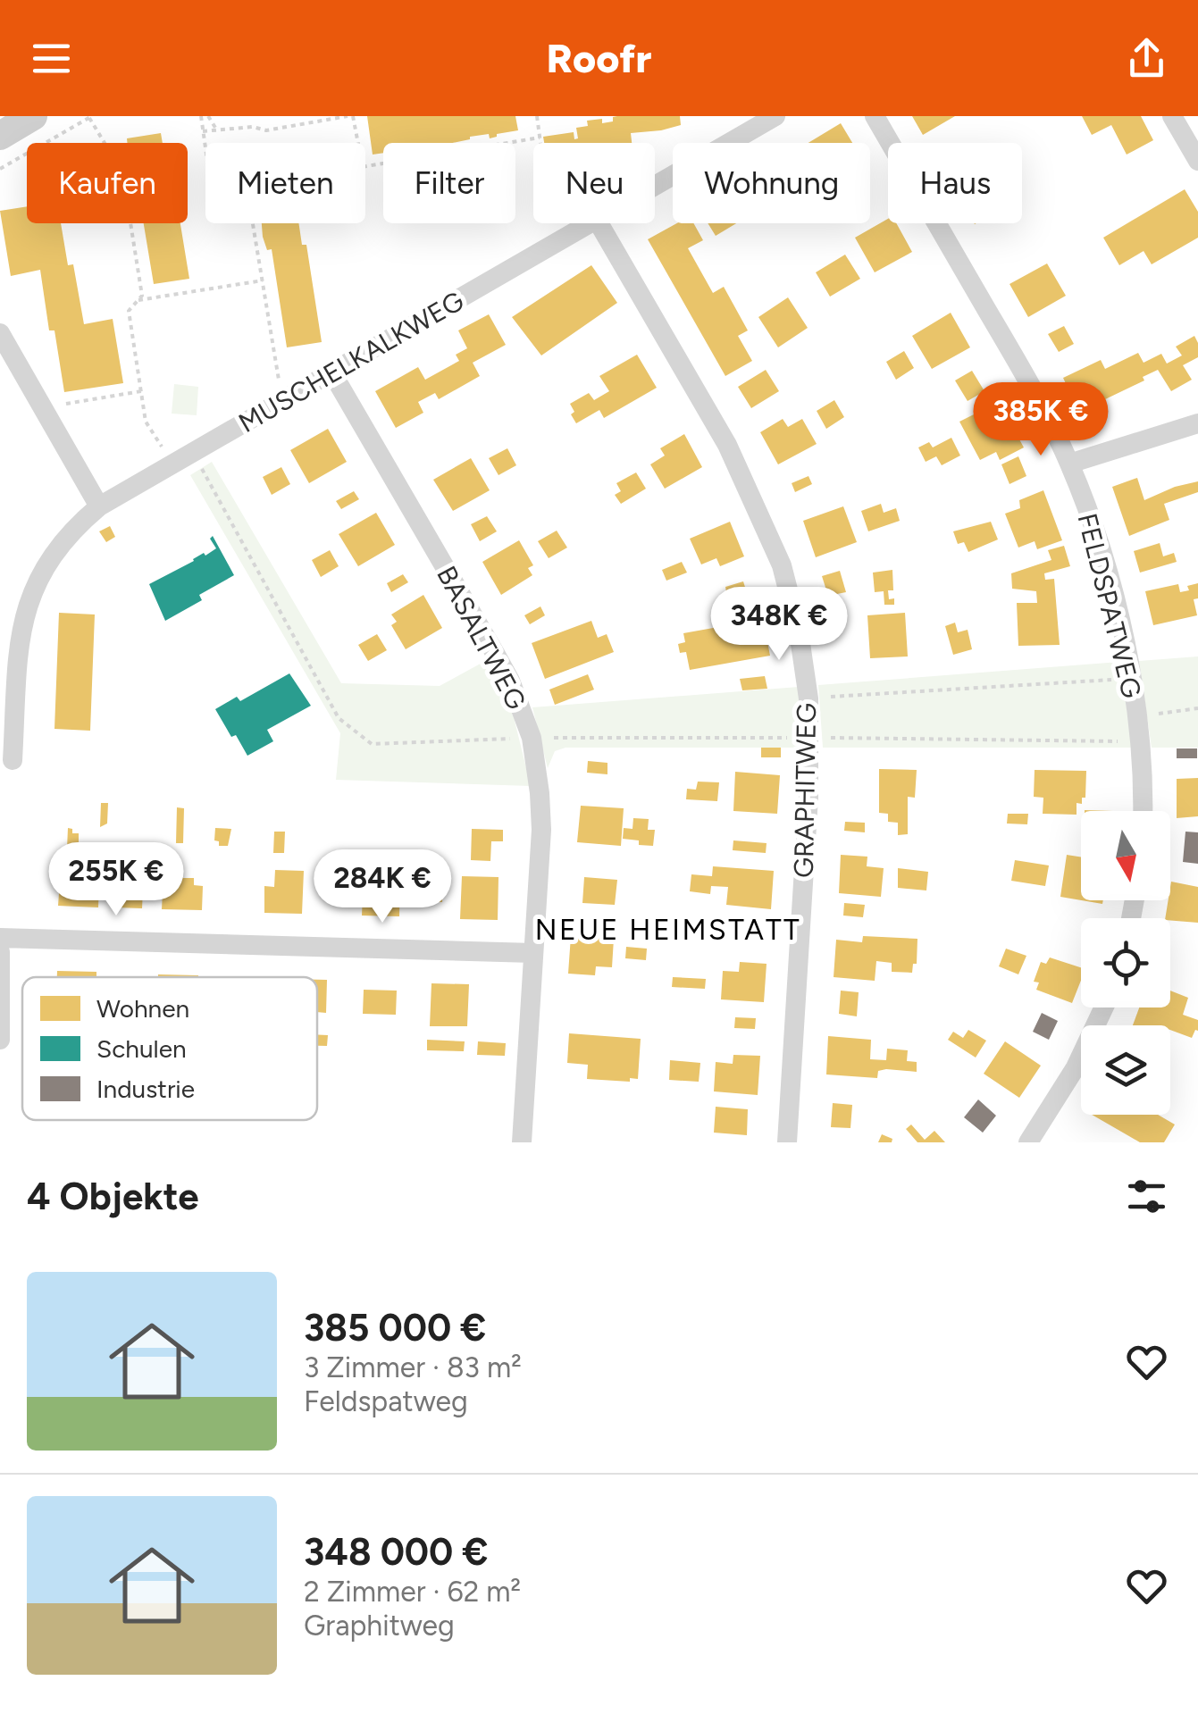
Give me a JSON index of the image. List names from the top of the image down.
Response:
{
  "streets": {
    "street": [
      "MUSCHELKALKWEG",
      "FELDSPATWEG",
      "BASALTWEG",
      "GRAPHITWEG"
    ]
  },
  "crossings": [
    ["MUSCHELKALKWEG", "BASALTWEG"]
  ],
  "districts": ["NEUE HEIMSTATT"],
  "legend": ["Wohnen", "Schulen", "Industrie"],
  "north": "bottom",
  "page": {
    "header": "Roofr",
    "chip": [
      "Kaufen",
      "Mieten",
      "Filter",
      "Neu",
      "Wohnung",
      "Haus"
    ],
    "price": [
      "385K €",
      "348K €",
      "255K €",
      "284K €"
    ],
    "heading": "4 Objekte",
    "list": [
      {
        "name": "385 000 €",
        "note": "3 Zimmer · 83 m² · Feldspatweg"
      },
      {
        "name": "348 000 €",
        "note": "2 Zimmer · 62 m² · Graphitweg"
      }
    ]
  }
}
